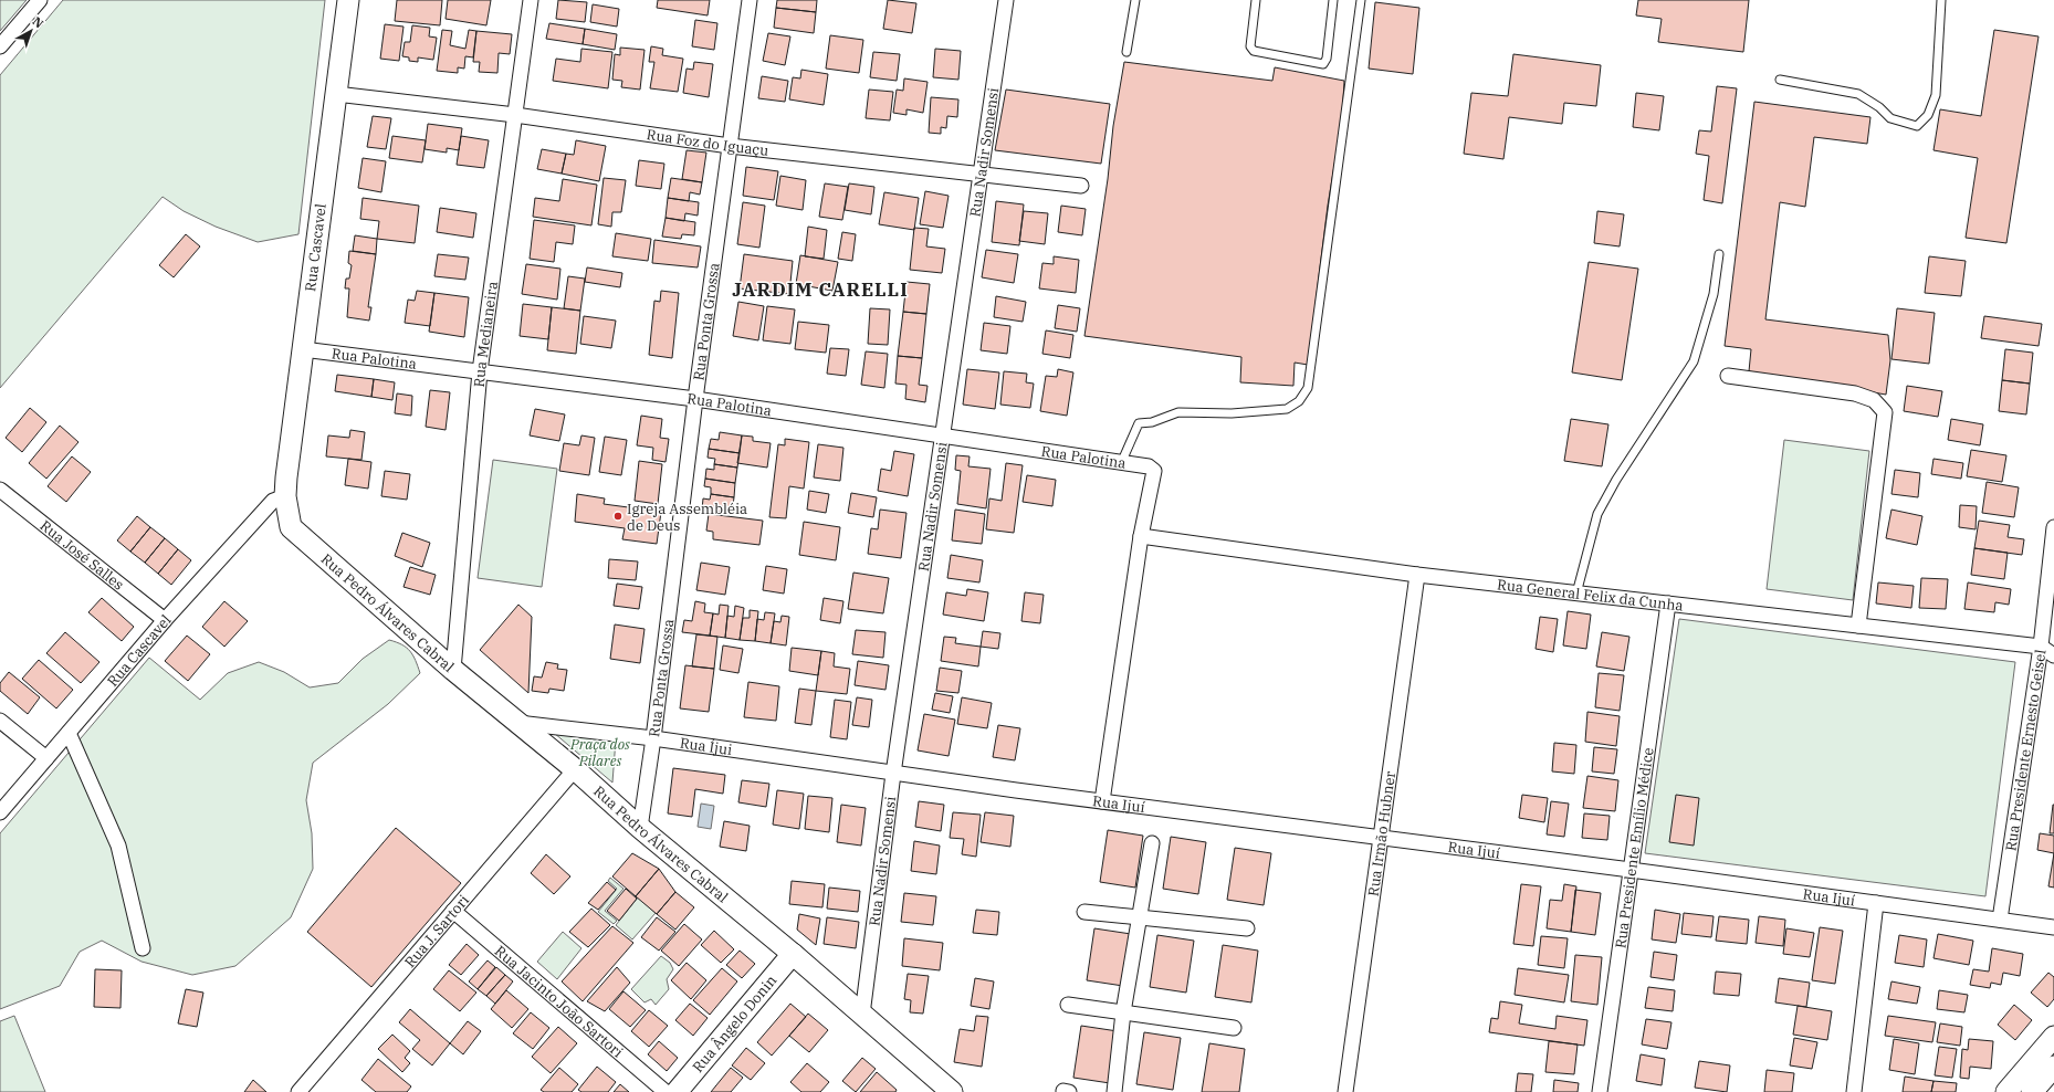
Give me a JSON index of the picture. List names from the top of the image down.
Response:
{
  "streets": {
    "street": [
      "Rua Foz do Iguaçu",
      "Rua Nadir Somensi",
      "Rua Cascavel",
      "Rua Ponta Grossa",
      "Rua Medianeira",
      "Rua Palotina",
      "Rua José Salles",
      "Rua General Felix da Cunha",
      "Rua Pedro Álvares Cabral",
      "Rua Íjui",
      "Rua Presidente Ernesto Geisel",
      "Rua Ijuí",
      "Rua Irmão Hubner",
      "Rua Presidente Emílio Médice",
      "Rua J. Sartori",
      "Rua Jacinto João Sartori",
      "Rua Ângelo Donin"
    ]
  },
  "crossings": [
    ["Rua Foz do Iguaçu", "Rua Nadir Somensi"],
    ["Rua Foz do Iguaçu", "Rua Cascavel"],
    ["Rua Foz do Iguaçu", "Rua Ponta Grossa"],
    ["Rua Foz do Iguaçu", "Rua Medianeira"],
    ["Rua Nadir Somensi", "Rua Palotina"],
    ["Rua Nadir Somensi", "Rua Pedro Álvares Cabral"],
    ["Rua Nadir Somensi", "Rua Íjui"],
    ["Rua Nadir Somensi", "Rua Ijuí"],
    ["Rua Cascavel", "Rua Palotina"],
    ["Rua Cascavel", "Rua José Salles"],
    ["Rua Cascavel", "Rua Pedro Álvares Cabral"],
    ["Rua Ponta Grossa", "Rua Palotina"],
    ["Rua Ponta Grossa", "Rua Pedro Álvares Cabral"],
    ["Rua Ponta Grossa", "Rua Íjui"],
    ["Rua Medianeira", "Rua Palotina"],
    ["Rua Medianeira", "Rua Pedro Álvares Cabral"],
    ["Rua Palotina", "Rua General Felix da Cunha"],
    ["Rua General Felix da Cunha", "Rua Presidente Ernesto Geisel"],
    ["Rua General Felix da Cunha", "Rua Irmão Hubner"],
    ["Rua General Felix da Cunha", "Rua Presidente Emílio Médice"],
    ["Rua Pedro Álvares Cabral", "Rua Íjui"],
    ["Rua Pedro Álvares Cabral", "Rua J. Sartori"],
    ["Rua Pedro Álvares Cabral", "Rua Ângelo Donin"],
    ["Rua Íjui", "Rua Ijuí"],
    ["Rua Presidente Ernesto Geisel", "Rua Ijuí"],
    ["Rua Ijuí", "Rua Irmão Hubner"],
    ["Rua Ijuí", "Rua Presidente Emílio Médice"],
    ["Rua J. Sartori", "Rua Jacinto João Sartori"]
  ],
  "districts": ["JARDIM CARELLI"],
  "parks": ["Praça dos Pilares"],
  "places": ["Igreja Assembléia de Deus"],
  "north": "top right"
}
